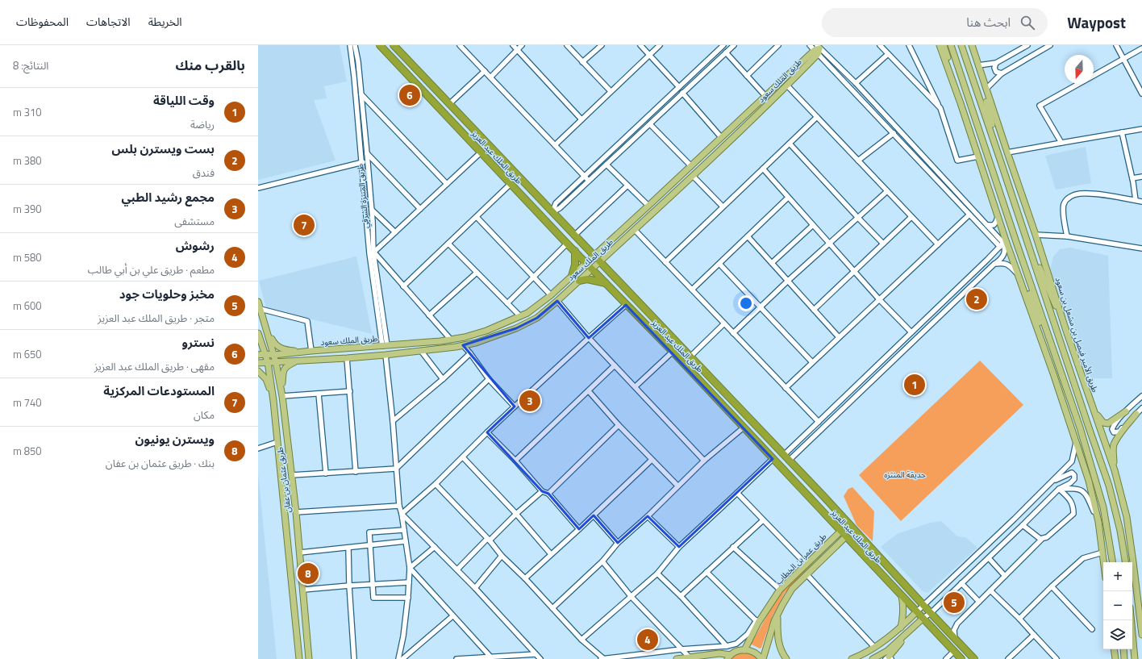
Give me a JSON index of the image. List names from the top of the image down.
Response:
{
  "streets": {
    "highway": ["طريق الملك عبد العزيز"],
    "main road": [
      "طريق الملك سعود",
      "طريق الأمير فيصل بن مشعل بن سعود",
      "طريق عثمان بن عفان",
      "طريق عمر بن الخطاب"
    ],
    "street": ["طريق المنتزة الشرقي"]
  },
  "crossings": [
    ["طريق الملك سعود", "طريق الملك عبد العزيز"],
    ["طريق الملك سعود", "طريق المنتزة الشرقي"],
    ["طريق الملك سعود", "طريق عثمان بن عفان"],
    ["طريق الملك عبد العزيز", "طريق عمر بن الخطاب"]
  ],
  "parks": ["حديقة المنتزه"],
  "north": "bottom",
  "page": {
    "header": "Waypost",
    "search": "ابحث هنا",
    "nav": ["الخريطة", "الاتجاهات", "المحفوظات"],
    "heading": ["بالقرب منك", "النتائج: 8"],
    "pins": [
      "6",
      "7",
      "2",
      "1",
      "3",
      "8",
      "5",
      "4"
    ],
    "list": [
      {
        "mark": "1",
        "name": "وقت اللياقة",
        "note": "رياضة",
        "value": "310 m"
      },
      {
        "mark": "2",
        "name": "بست ويسترن بلس",
        "note": "فندق",
        "value": "380 m"
      },
      {
        "mark": "3",
        "name": "مجمع رشيد الطبي",
        "note": "مستشفى",
        "value": "390 m"
      },
      {
        "mark": "4",
        "name": "رشوش",
        "note": "مطعم · طريق علي بن أبي طالب",
        "value": "580 m"
      },
      {
        "mark": "5",
        "name": "مخبز وحلويات جود",
        "note": "متجر · طريق الملك عبد العزيز",
        "value": "600 m"
      },
      {
        "mark": "6",
        "name": "نسترو",
        "note": "مقهى · طريق الملك عبد العزيز",
        "value": "650 m"
      },
      {
        "mark": "7",
        "name": "المستودعات المركزية",
        "note": "مكان",
        "value": "740 m"
      },
      {
        "mark": "8",
        "name": "ويسترن يونيون",
        "note": "بنك · طريق عثمان بن عفان",
        "value": "850 m"
      }
    ],
    "map_buttons": ["+", "−"]
  }
}
